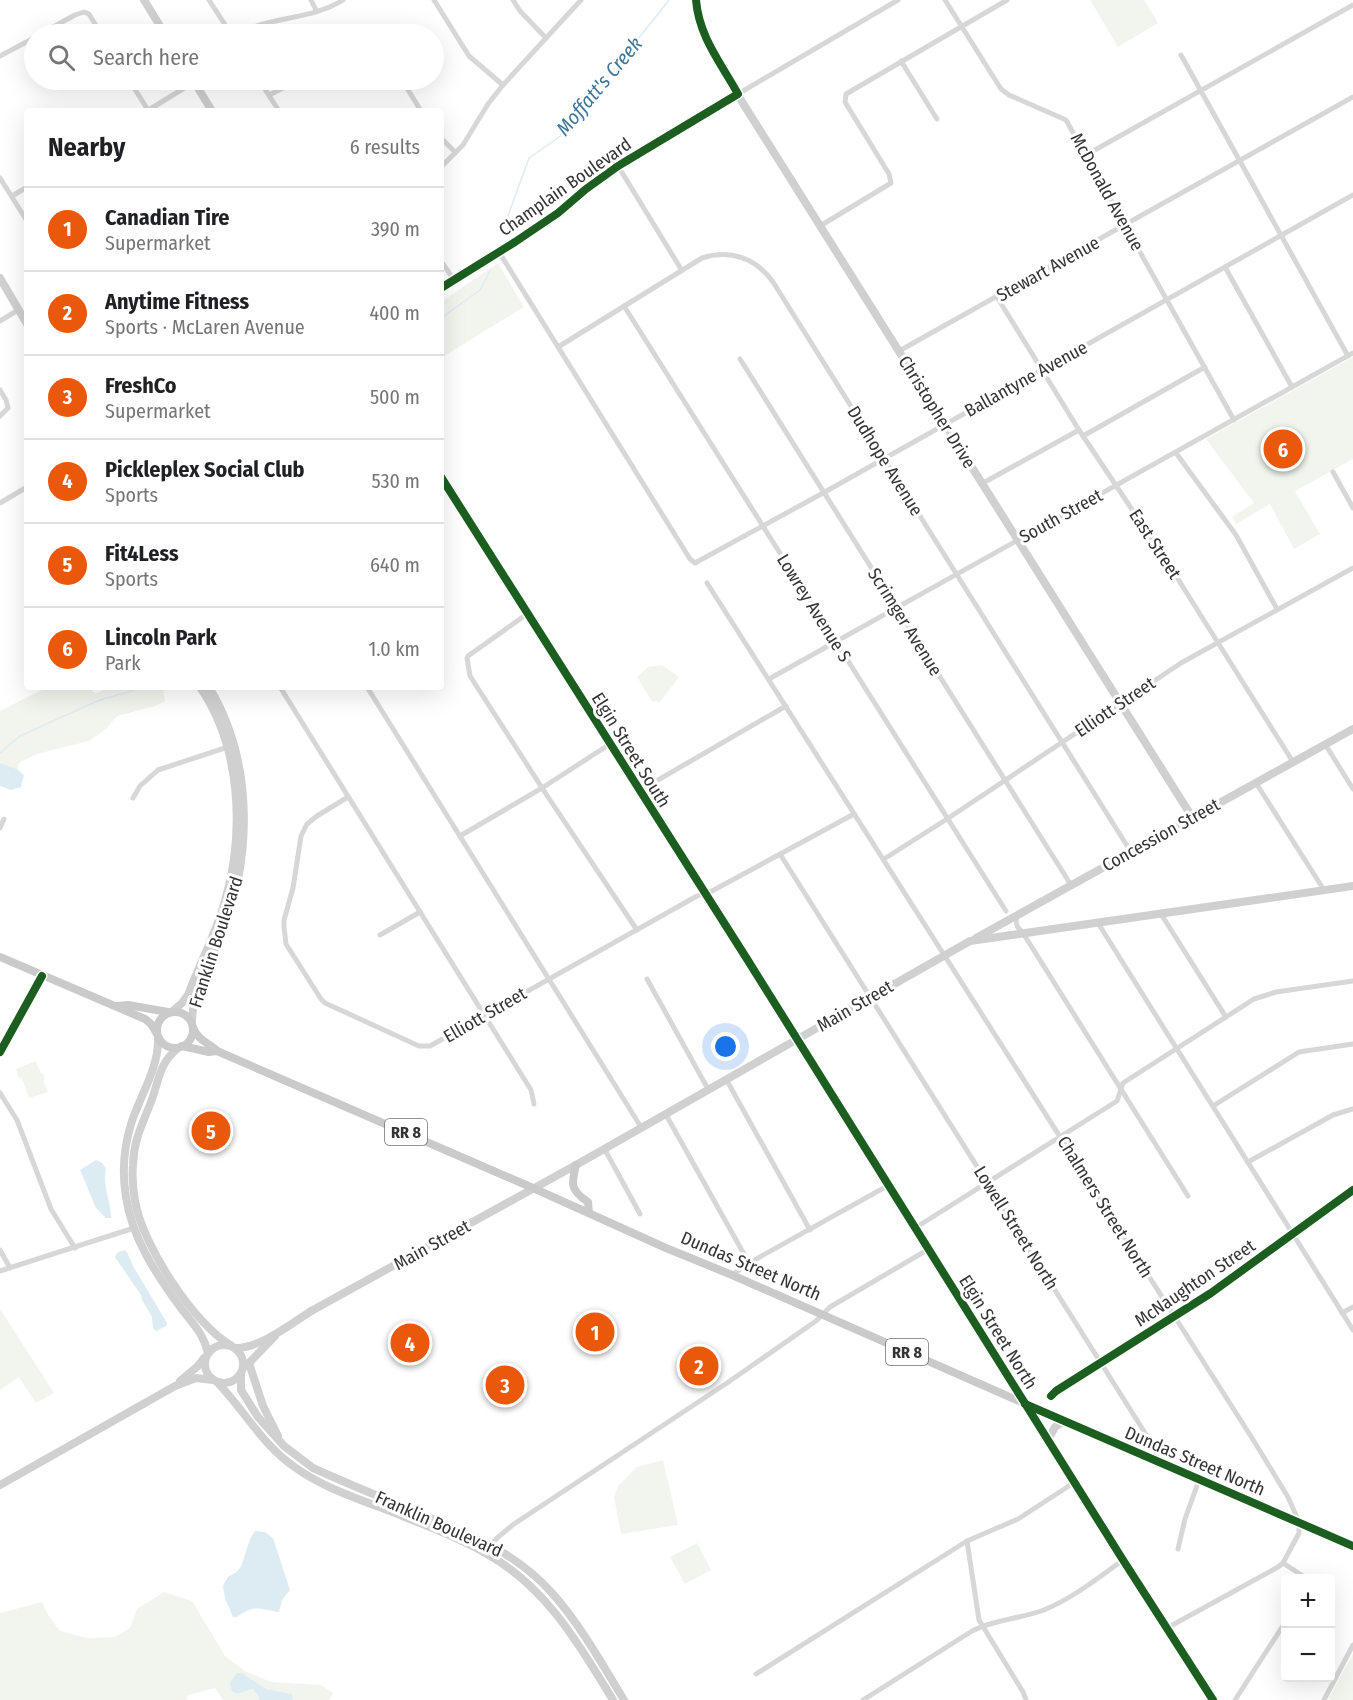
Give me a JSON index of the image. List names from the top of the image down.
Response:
{
  "streets": {
    "main road": [
      "Champlain Boulevard",
      "Christopher Drive",
      "Elgin Street South",
      "Concession Street",
      "Franklin Boulevard",
      "Main Street",
      "RR 8",
      "Dundas Street North",
      "Elgin Street North"
    ],
    "street": [
      "McDonald Avenue",
      "Stewart Avenue",
      "Ballantyne Avenue",
      "Dudhope Avenue",
      "South Street",
      "East Street",
      "Lowrey Avenue S",
      "Scrimger Avenue",
      "Elliott Street",
      "Chalmers Street North",
      "Lowell Street North",
      "McNaughton Street"
    ]
  },
  "crossings": [
    ["Champlain Boulevard", "Christopher Drive"],
    ["McDonald Avenue", "Stewart Avenue"],
    ["McDonald Avenue", "Ballantyne Avenue"],
    ["McDonald Avenue", "South Street"],
    ["Stewart Avenue", "Christopher Drive"],
    ["Stewart Avenue", "East Street"],
    ["Ballantyne Avenue", "Christopher Drive"],
    ["Ballantyne Avenue", "Dudhope Avenue"],
    ["Ballantyne Avenue", "East Street"],
    ["Ballantyne Avenue", "Lowrey Avenue S"],
    ["Ballantyne Avenue", "Scrimger Avenue"],
    ["Christopher Drive", "South Street"],
    ["Christopher Drive", "Elliott Street"],
    ["Christopher Drive", "Concession Street"],
    ["Dudhope Avenue", "South Street"],
    ["Dudhope Avenue", "Lowrey Avenue S"],
    ["Dudhope Avenue", "Elliott Street"],
    ["Dudhope Avenue", "Concession Street"],
    ["South Street", "East Street"],
    ["South Street", "Lowrey Avenue S"],
    ["South Street", "Scrimger Avenue"],
    ["South Street", "Chalmers Street North"],
    ["East Street", "Elliott Street"],
    ["East Street", "Concession Street"],
    ["Lowrey Avenue S", "Elliott Street"],
    ["Scrimger Avenue", "Elliott Street"],
    ["Scrimger Avenue", "Concession Street"],
    ["Elliott Street", "Elgin Street South"],
    ["Elliott Street", "Chalmers Street North"],
    ["Elliott Street", "Lowell Street North"],
    ["Elgin Street South", "Main Street"],
    ["Elgin Street South", "Elgin Street North"],
    ["Concession Street", "Main Street"],
    ["Franklin Boulevard", "Main Street"],
    ["Franklin Boulevard", "RR 8"],
    ["Main Street", "RR 8"],
    ["Main Street", "Chalmers Street North"],
    ["Main Street", "Lowell Street North"],
    ["Main Street", "Dundas Street North"],
    ["Main Street", "Elgin Street North"],
    ["RR 8", "Dundas Street North"],
    ["Chalmers Street North", "Dundas Street North"],
    ["Chalmers Street North", "McNaughton Street"],
    ["Lowell Street North", "Dundas Street North"],
    ["Lowell Street North", "McNaughton Street"],
    ["Dundas Street North", "Elgin Street North"]
  ],
  "water": ["Moffatt's Creek"],
  "page": {
    "search": "Search here",
    "heading": ["Nearby", "6 results"],
    "list": [
      {
        "mark": "1",
        "name": "Canadian Tire",
        "note": "Supermarket",
        "value": "390 m"
      },
      {
        "mark": "2",
        "name": "Anytime Fitness",
        "note": "Sports · McLaren Avenue",
        "value": "400 m"
      },
      {
        "mark": "3",
        "name": "FreshCo",
        "note": "Supermarket",
        "value": "500 m"
      },
      {
        "mark": "4",
        "name": "Pickleplex Social Club",
        "note": "Sports",
        "value": "530 m"
      },
      {
        "mark": "5",
        "name": "Fit4Less",
        "note": "Sports",
        "value": "640 m"
      },
      {
        "mark": "6",
        "name": "Lincoln Park",
        "note": "Park",
        "value": "1.0 km"
      }
    ],
    "pins": [
      "6",
      "5",
      "1",
      "4",
      "2",
      "3"
    ],
    "map_buttons": ["+", "−"]
  }
}
